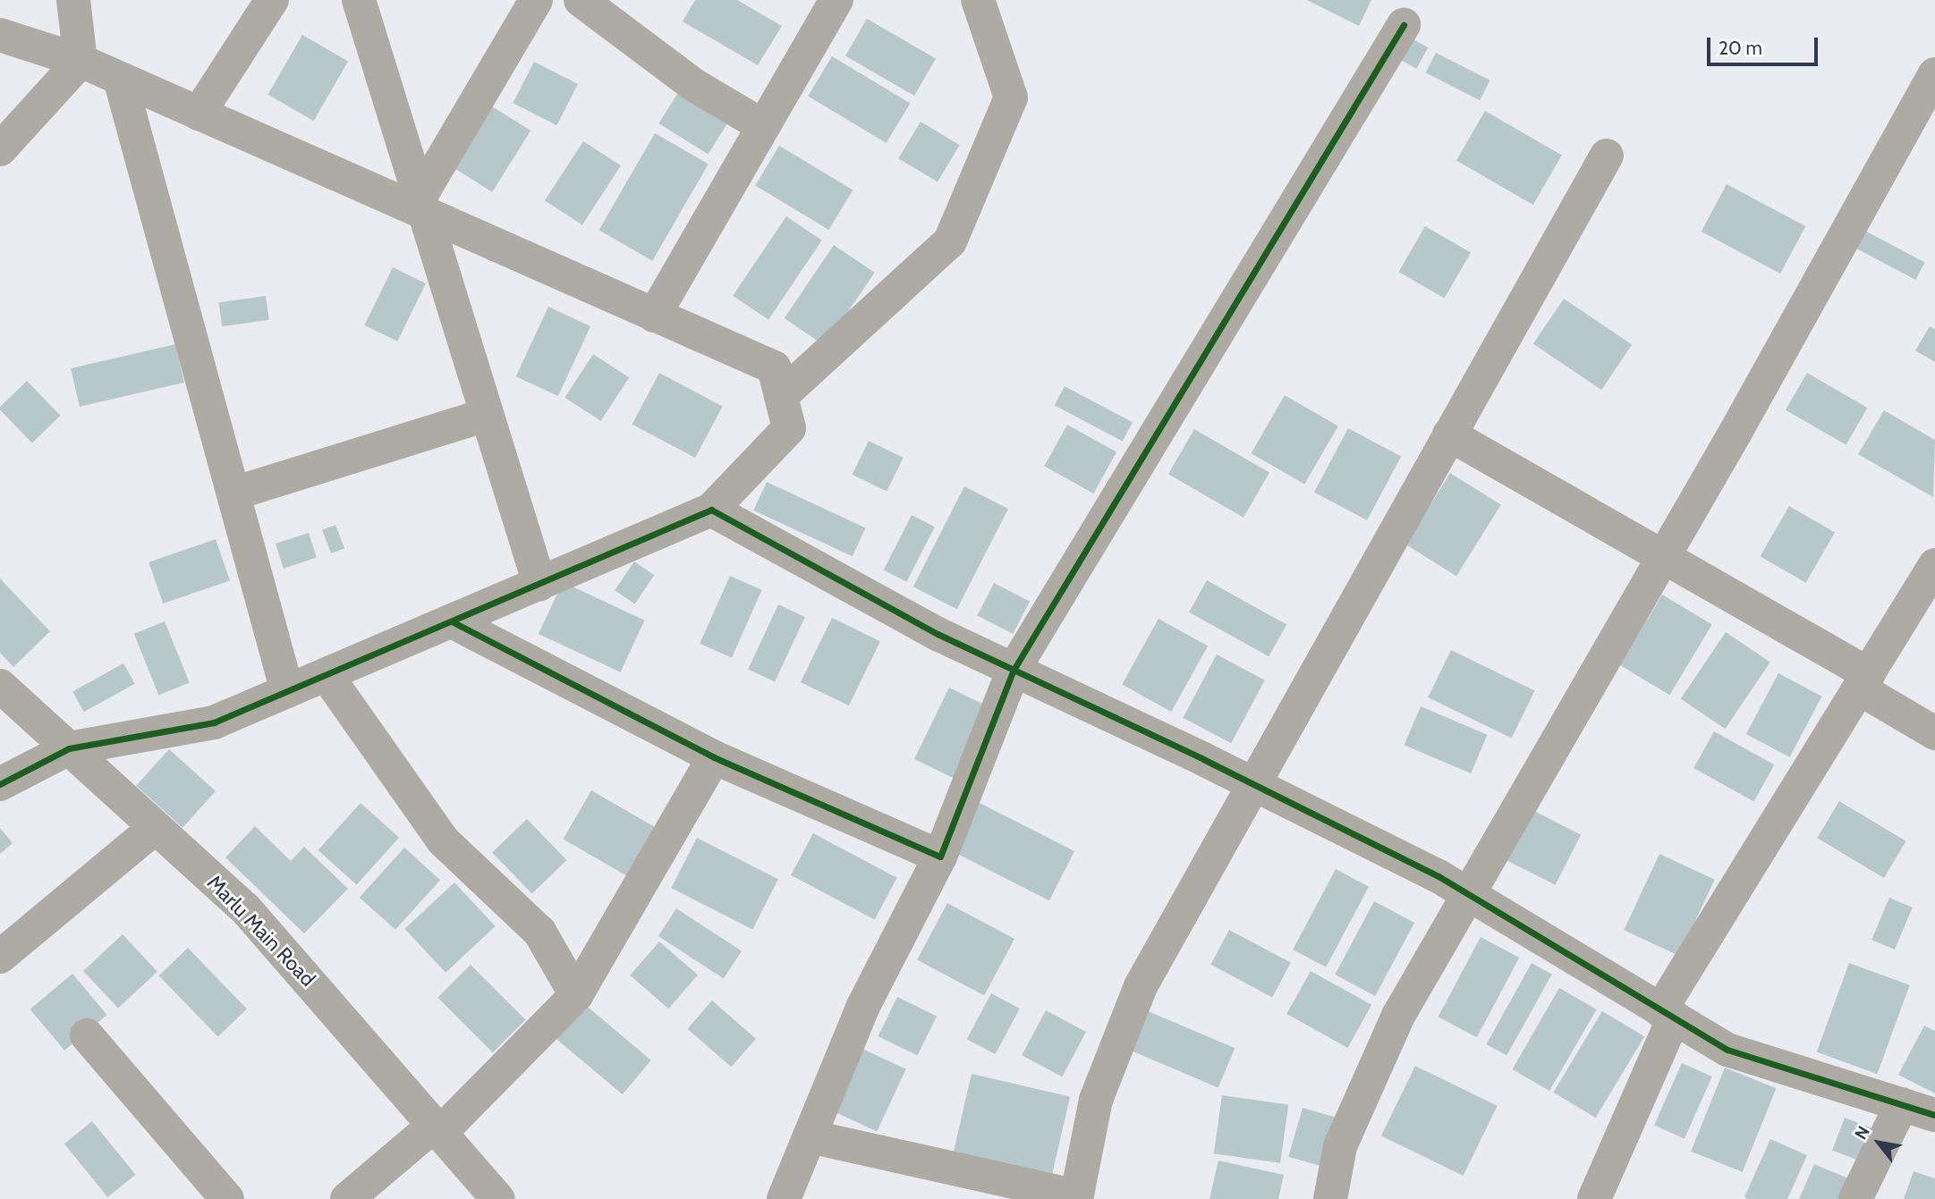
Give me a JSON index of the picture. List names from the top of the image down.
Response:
{
  "streets": {
    "street": ["Marlu Main Road"]
  },
  "scale_bar": "20 m",
  "north": "top left"
}
